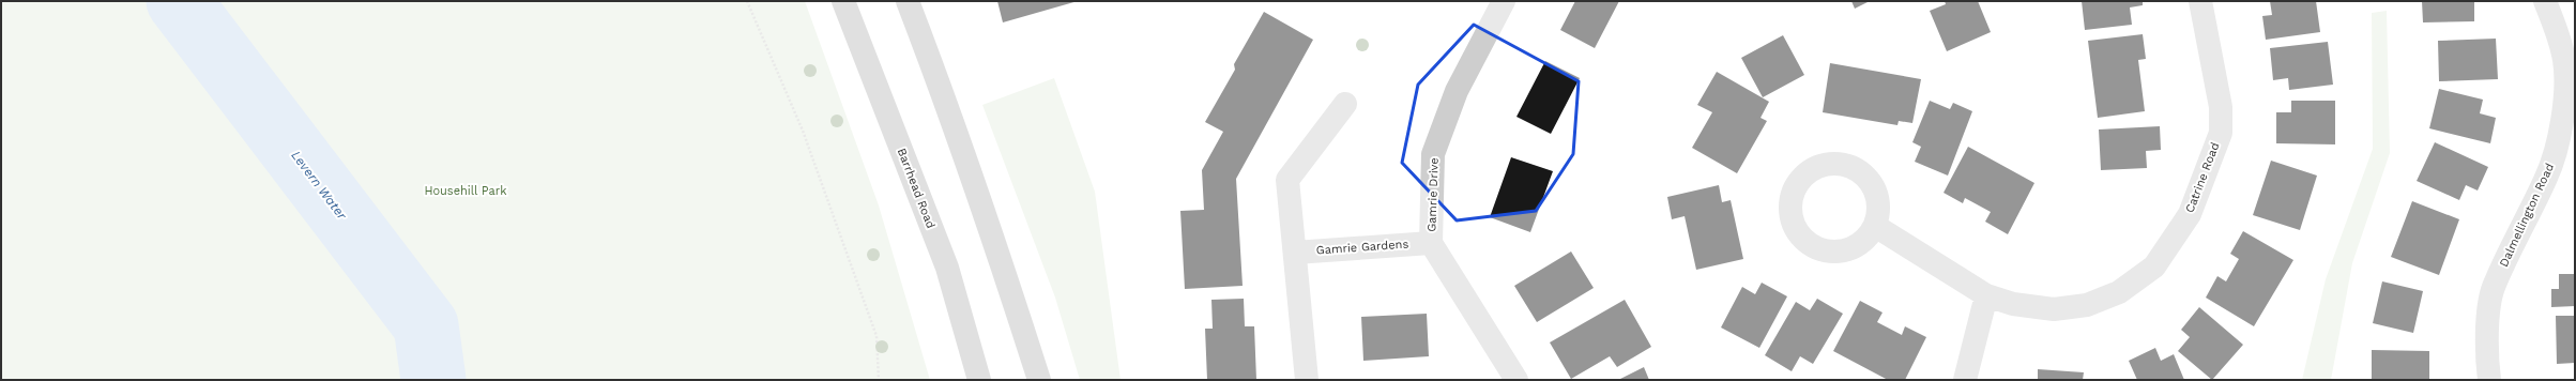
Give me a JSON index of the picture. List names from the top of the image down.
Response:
{
  "streets": {
    "main road": ["Barrhead Road"],
    "street": [
      "Catrine Road",
      "Gamrie Drive",
      "Dalmellington Road",
      "Gamrie Gardens"
    ]
  },
  "crossings": [
    ["Gamrie Drive", "Gamrie Gardens"]
  ],
  "water": ["Levern Water"],
  "parks": ["Househill Park"]
}
